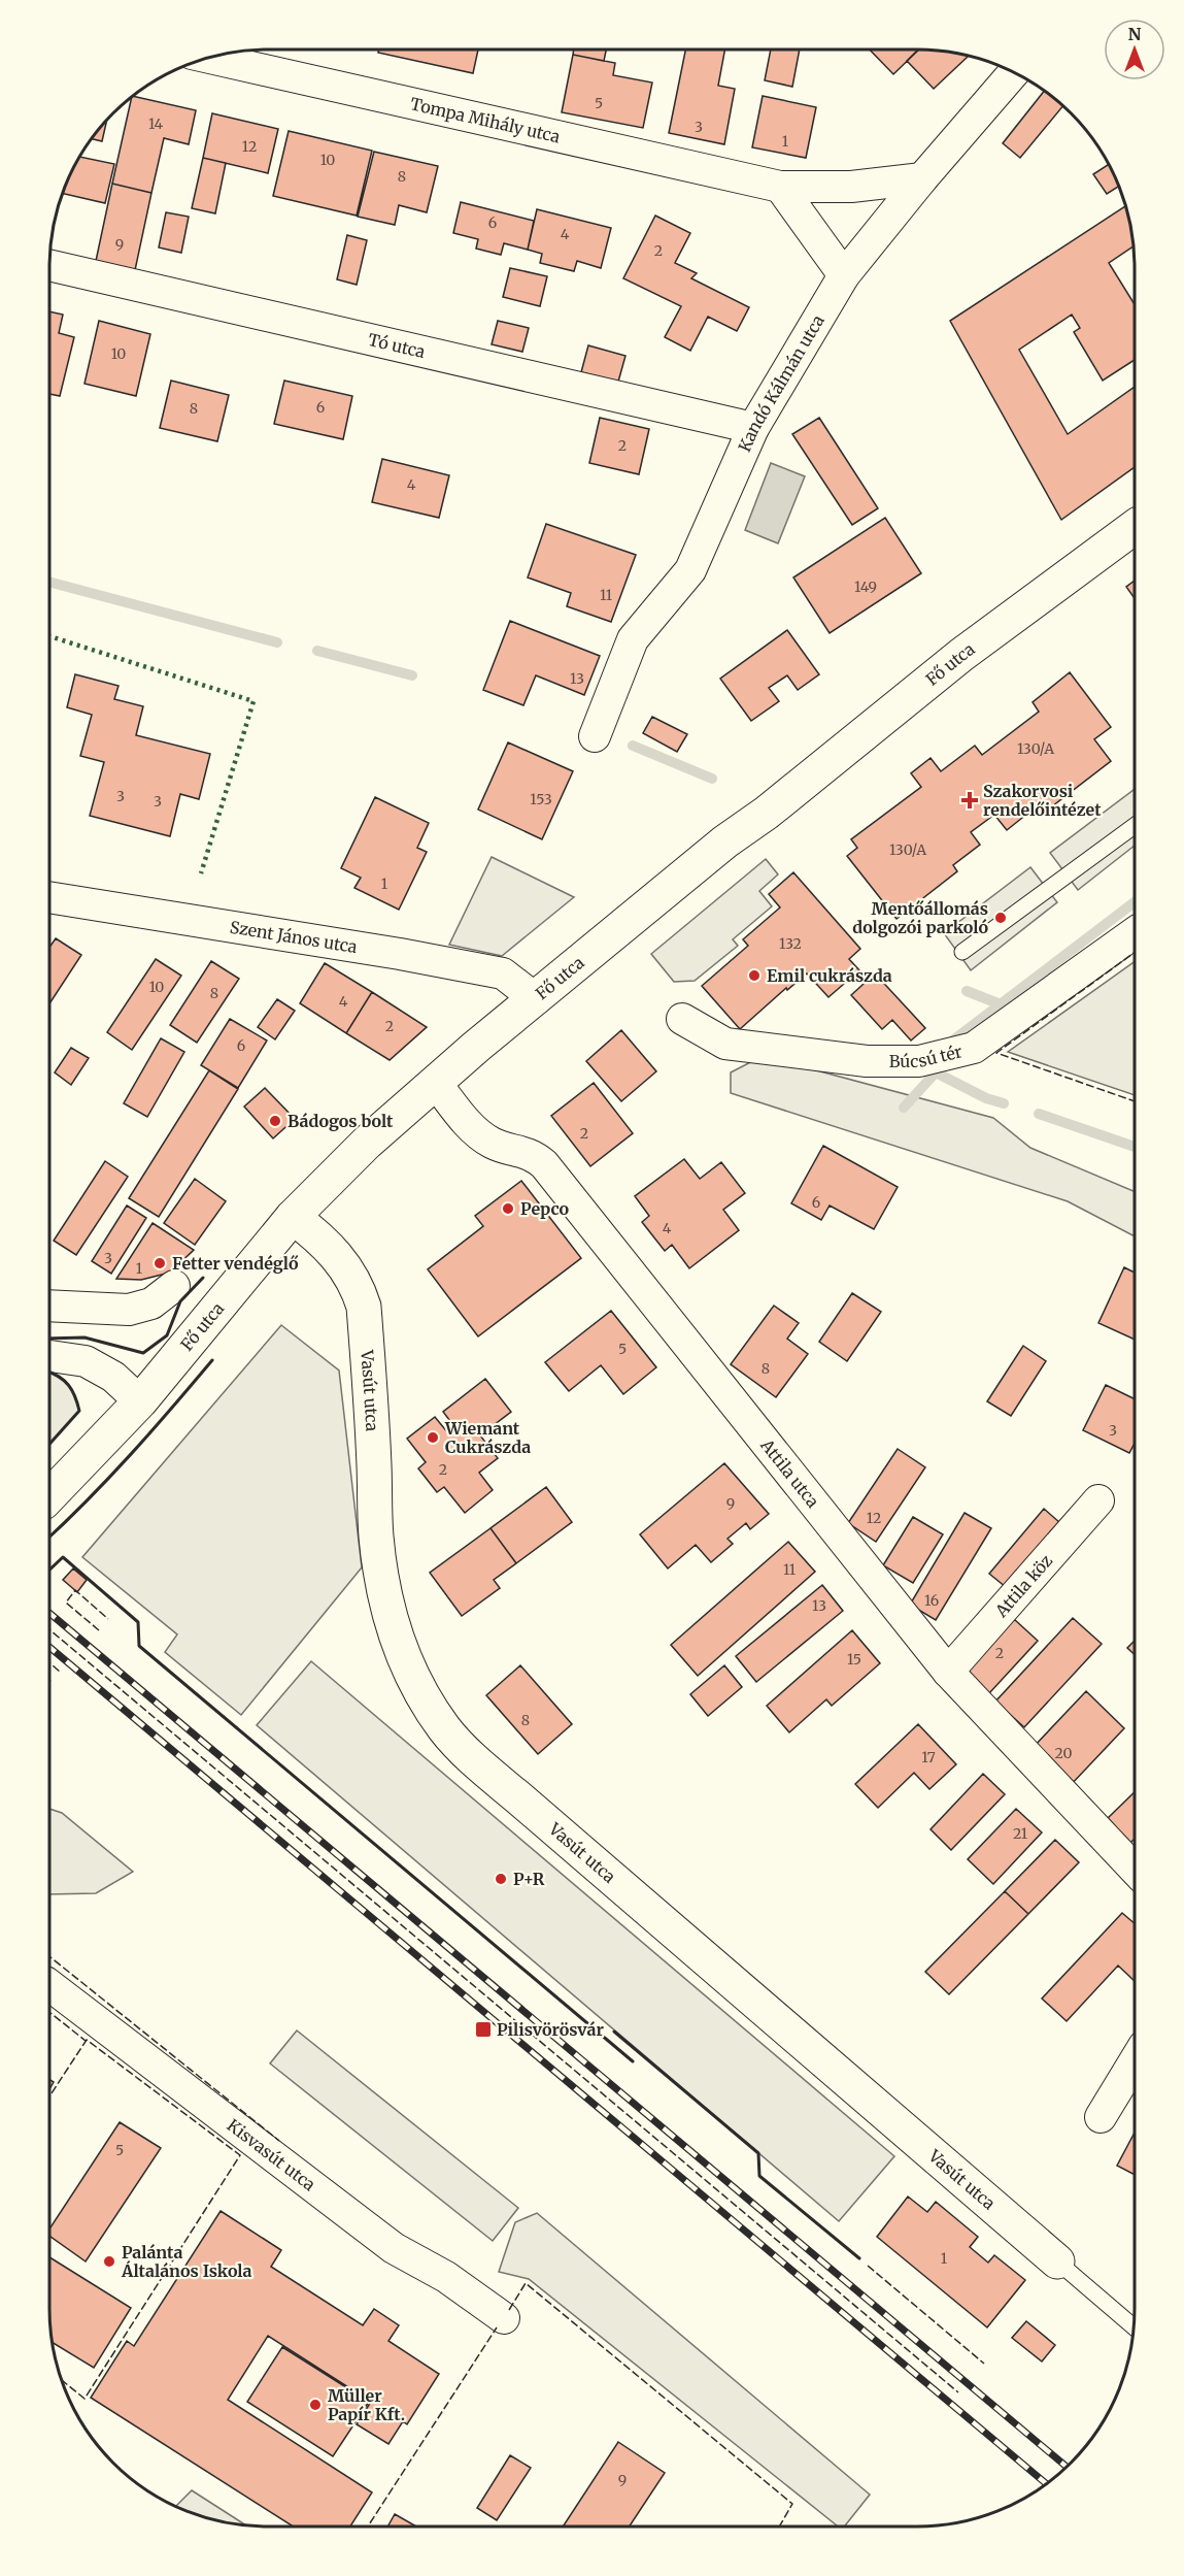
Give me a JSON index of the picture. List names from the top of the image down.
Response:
{
  "streets": {
    "main road": ["Fő utca", "Vasút utca"],
    "street": [
      "Tompa Mihály utca",
      "Tó utca",
      "Kandó Kálmán utca",
      "Szent János utca",
      "Búcsú tér",
      "Attila utca",
      "Attila köz",
      "Kisvasút utca"
    ]
  },
  "crossings": [
    ["Tompa Mihály utca", "Kandó Kálmán utca"],
    ["Tó utca", "Kandó Kálmán utca"],
    ["Fő utca", "Szent János utca"],
    ["Fő utca", "Vasút utca"],
    ["Fő utca", "Attila utca"],
    ["Attila utca", "Attila köz"]
  ],
  "places": {
    "health": ["Szakorvosi rendelőintézet"],
    "other": [
      "Mentőállomás dolgozói parkoló",
      "Emil cukrászda",
      "Bádogos bolt",
      "Pepco",
      "Fetter vendéglő",
      "Wiemant Cukrászda",
      "P+R",
      "Palánta Általános Iskola",
      "Müller Papír Kft."
    ],
    "transit": ["Pilisvörösvár"]
  },
  "house_numbers": [
    "5",
    "14",
    "3",
    "1",
    "12",
    "10",
    "8",
    "6",
    "4",
    "9",
    "2",
    "10",
    "6",
    "8",
    "2",
    "4",
    "149",
    "11",
    "13",
    "130/A",
    "3",
    "153",
    "3",
    "130/A",
    "1",
    "132",
    "10",
    "8",
    "4",
    "2",
    "6",
    "2",
    "6",
    "4",
    "3",
    "1",
    "5",
    "8",
    "3",
    "2",
    "9",
    "12",
    "11",
    "16",
    "13",
    "2",
    "15",
    "8",
    "20",
    "17",
    "21",
    "5",
    "1",
    "9"
  ],
  "north": "top"
}
